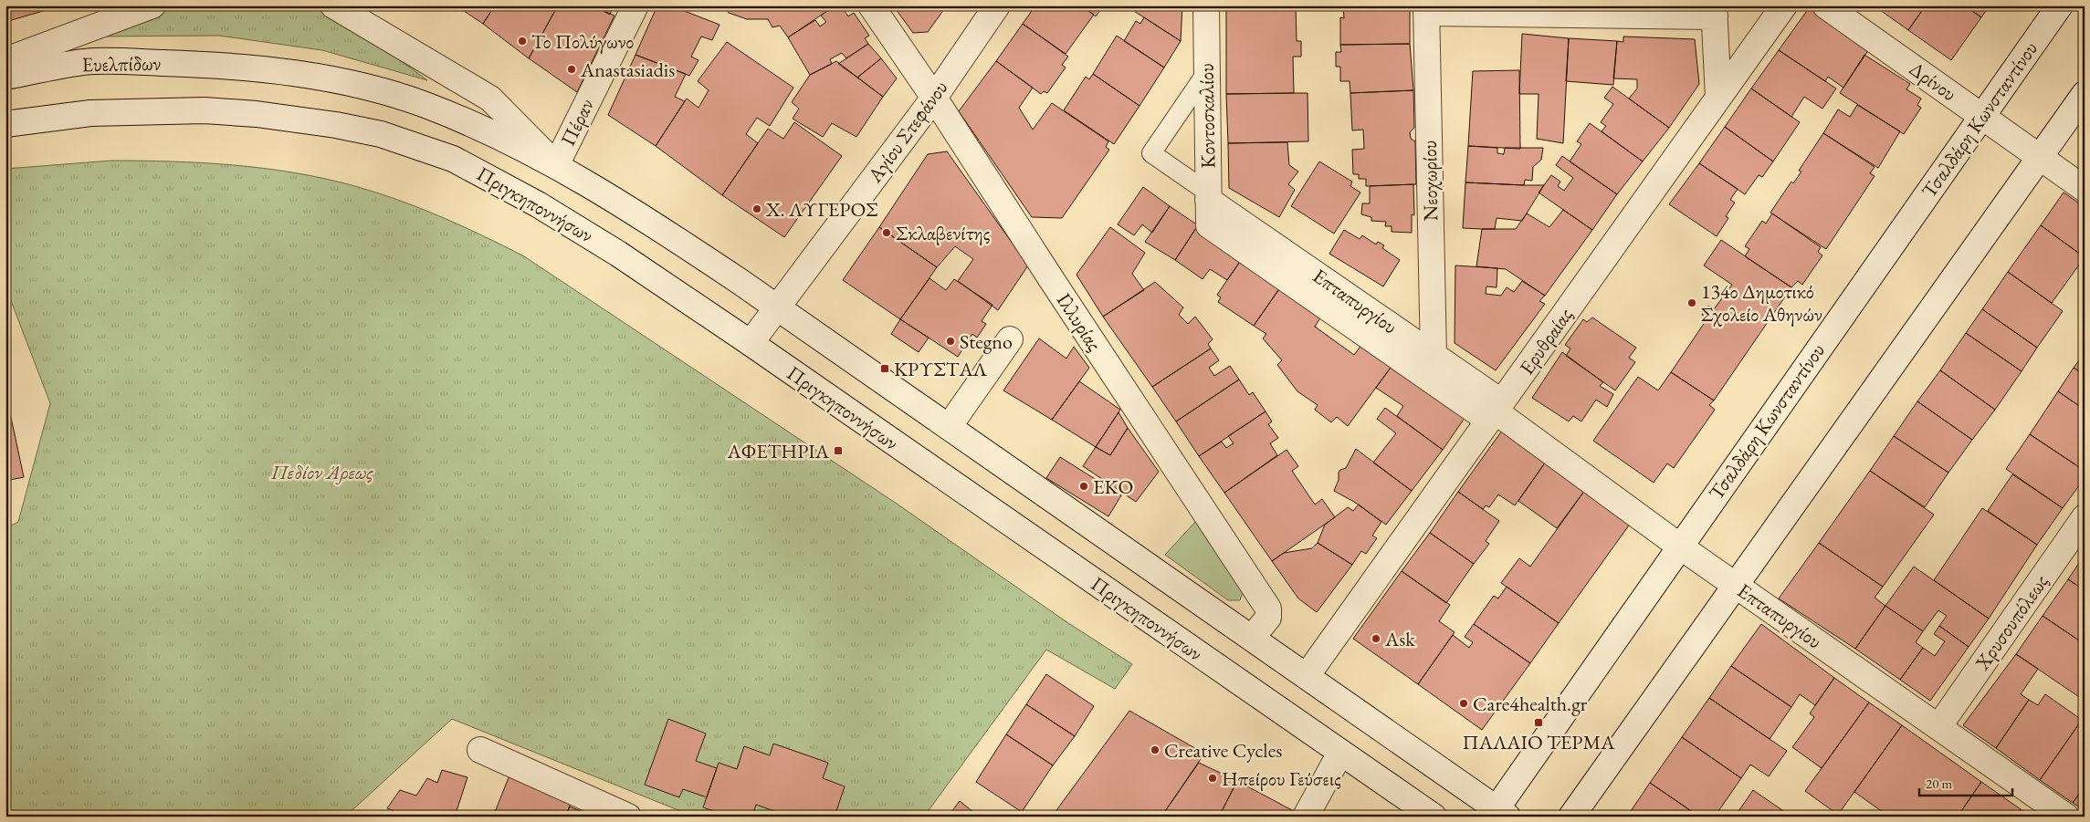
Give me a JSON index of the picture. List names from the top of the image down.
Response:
{
  "streets": {
    "street": [
      "Ευελπίδων",
      "Δρίνου",
      "Κοντοσκαλίου",
      "Τσαλδάρη Κωνσταντίνου",
      "Πέραν",
      "Αγίου Στεφάνου",
      "Νεοχωρίου",
      "Πριγκηποννήσων",
      "Επταπυργίου",
      "Ιλλυρίας",
      "Ερυθραίας",
      "Χρυσουπόλεως"
    ]
  },
  "crossings": [
    ["Ευελπίδων", "Πριγκηποννήσων"],
    ["Δρίνου", "Τσαλδάρη Κωνσταντίνου"],
    ["Κοντοσκαλίου", "Επταπυργίου"],
    ["Τσαλδάρη Κωνσταντίνου", "Πριγκηποννήσων"],
    ["Τσαλδάρη Κωνσταντίνου", "Επταπυργίου"],
    ["Πέραν", "Πριγκηποννήσων"],
    ["Αγίου Στεφάνου", "Πριγκηποννήσων"],
    ["Αγίου Στεφάνου", "Ιλλυρίας"],
    ["Νεοχωρίου", "Επταπυργίου"],
    ["Πριγκηποννήσων", "Ιλλυρίας"],
    ["Πριγκηποννήσων", "Ερυθραίας"],
    ["Επταπυργίου", "Ερυθραίας"],
    ["Επταπυργίου", "Χρυσουπόλεως"]
  ],
  "parks": ["Πεδίον Άρεως"],
  "places": {
    "other": [
      "Το Πολύγωνο",
      "Anastasiadis",
      "Χ. ΛΥΓΕΡΟΣ",
      "Σκλαβενίτης",
      "134ο Δημοτικό Σχολείο Αθηνών",
      "Stegno",
      "EKO",
      "Ask",
      "Care4health.gr",
      "Creative Cycles",
      "Ηπείρου Γεύσεις"
    ],
    "transit": ["ΚΡΥΣΤΑΛ", "ΑΦΕΤΗΡΙΑ", "ΠΑΛΑΙΟ ΤΕΡΜΑ"]
  },
  "scale_bar": "20 m"
}
